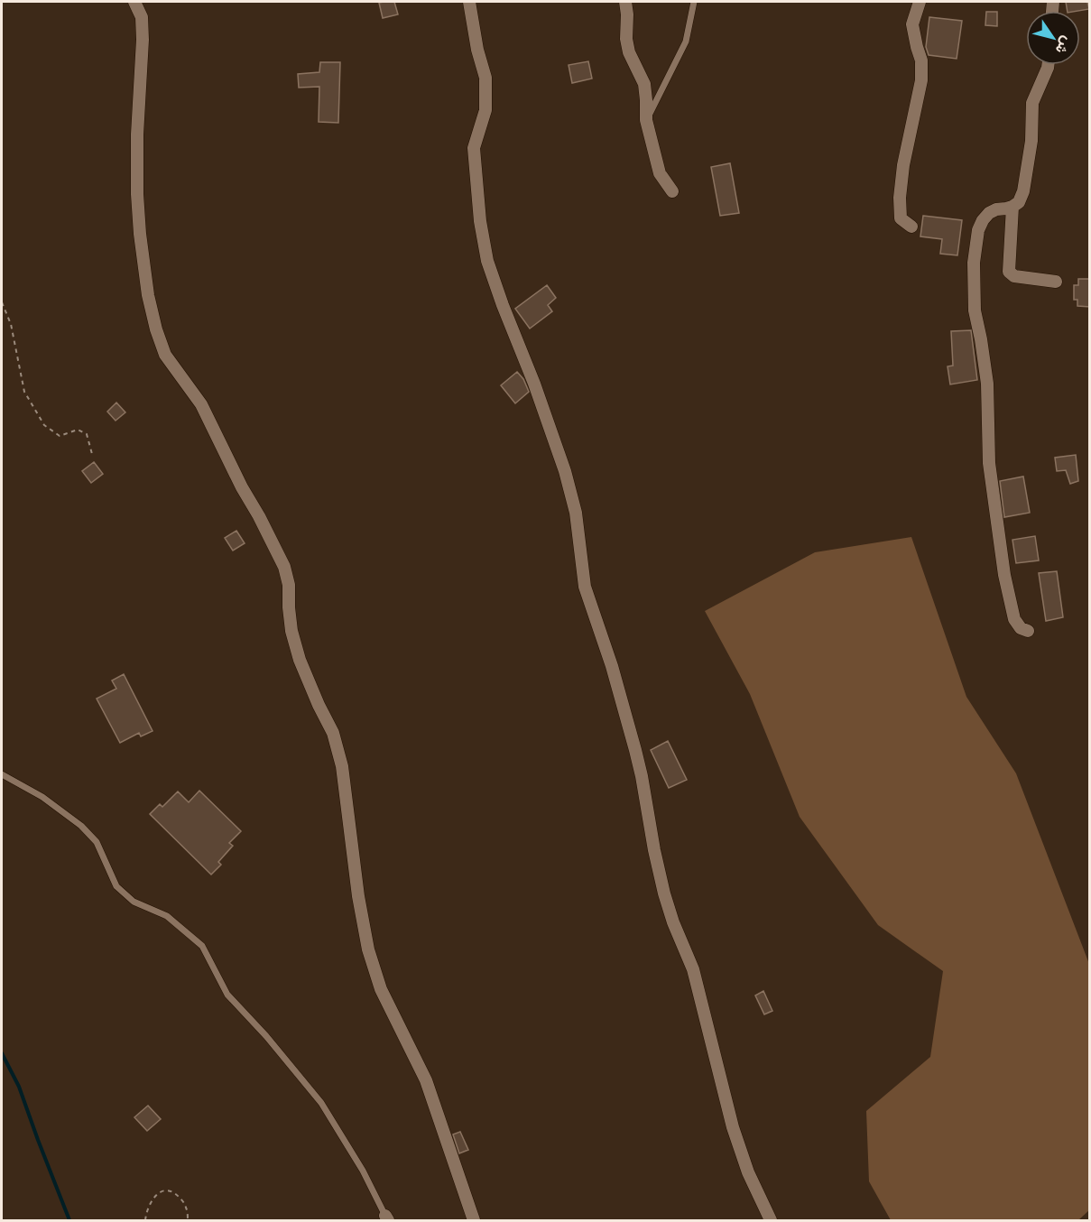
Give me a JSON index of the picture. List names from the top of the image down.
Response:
{
  "north": "bottom right"
}
